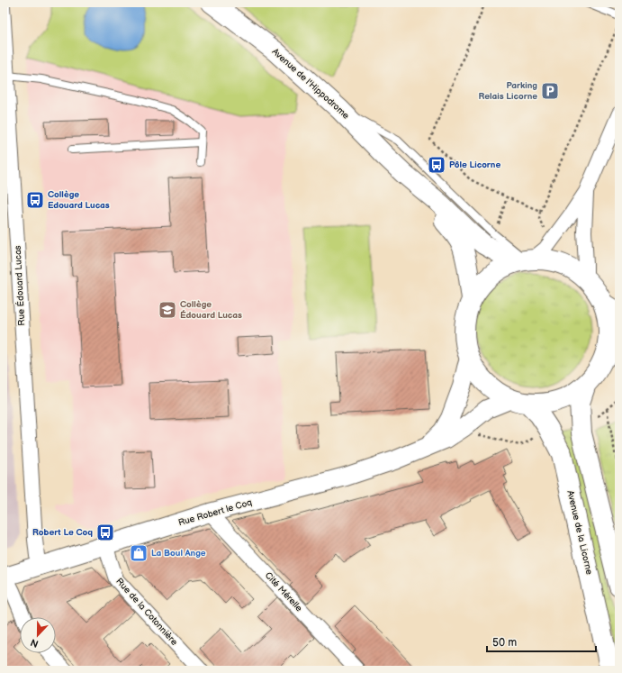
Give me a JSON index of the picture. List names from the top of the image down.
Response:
{
  "streets": {
    "main road": ["Avenue de l'Hippodrome", "Avenue de la Licorne"],
    "street": [
      "Rue Édouard Lucas",
      "Rue Robert le Coq",
      "Cité Mérelle",
      "Rue de la Cotonnière"
    ]
  },
  "crossings": [
    ["Rue Édouard Lucas", "Rue Robert le Coq"],
    ["Rue Robert le Coq", "Avenue de la Licorne"],
    ["Rue Robert le Coq", "Cité Mérelle"],
    ["Rue Robert le Coq", "Rue de la Cotonnière"]
  ],
  "places": {
    "parking": ["Parking Relais Licorne"],
    "bus stop": ["Pôle Licorne", "Collège Edouard Lucas", "Robert Le Coq"],
    "school or university": ["Collège Édouard Lucas"],
    "shop": ["La Boul Ange"]
  },
  "scale_bar": "50 m",
  "north": "bottom"
}
